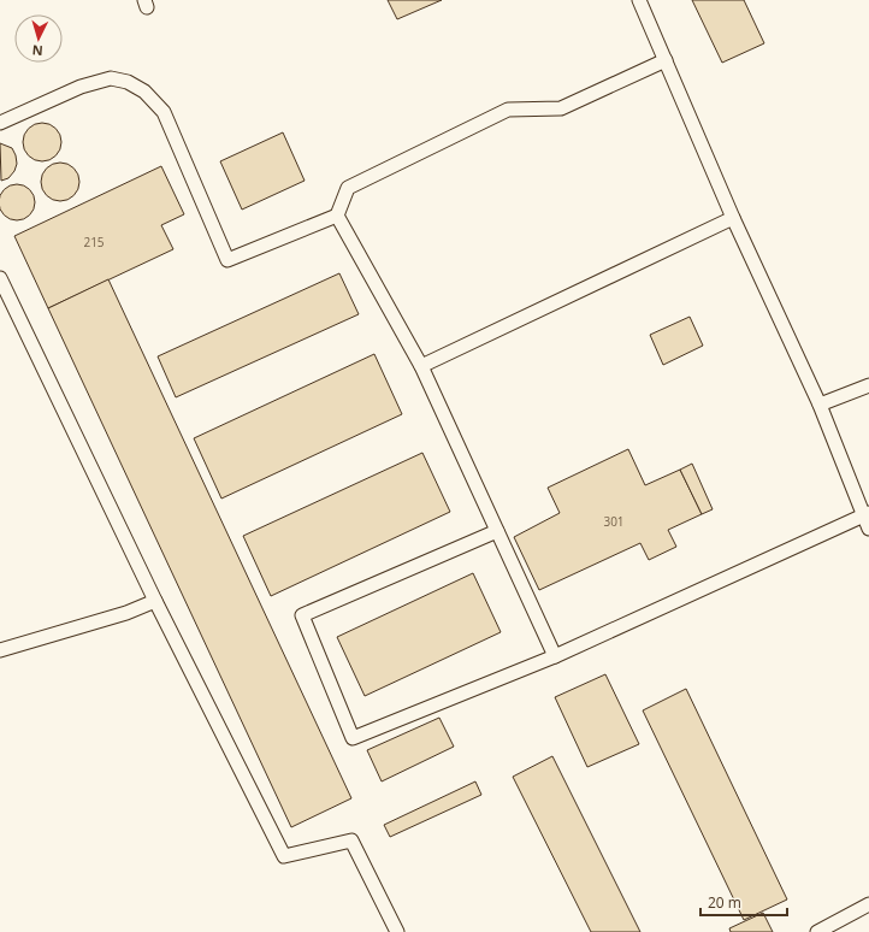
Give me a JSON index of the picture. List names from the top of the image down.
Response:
{
  "house_numbers": ["215", "301"],
  "scale_bar": "20 m",
  "north": "bottom"
}
